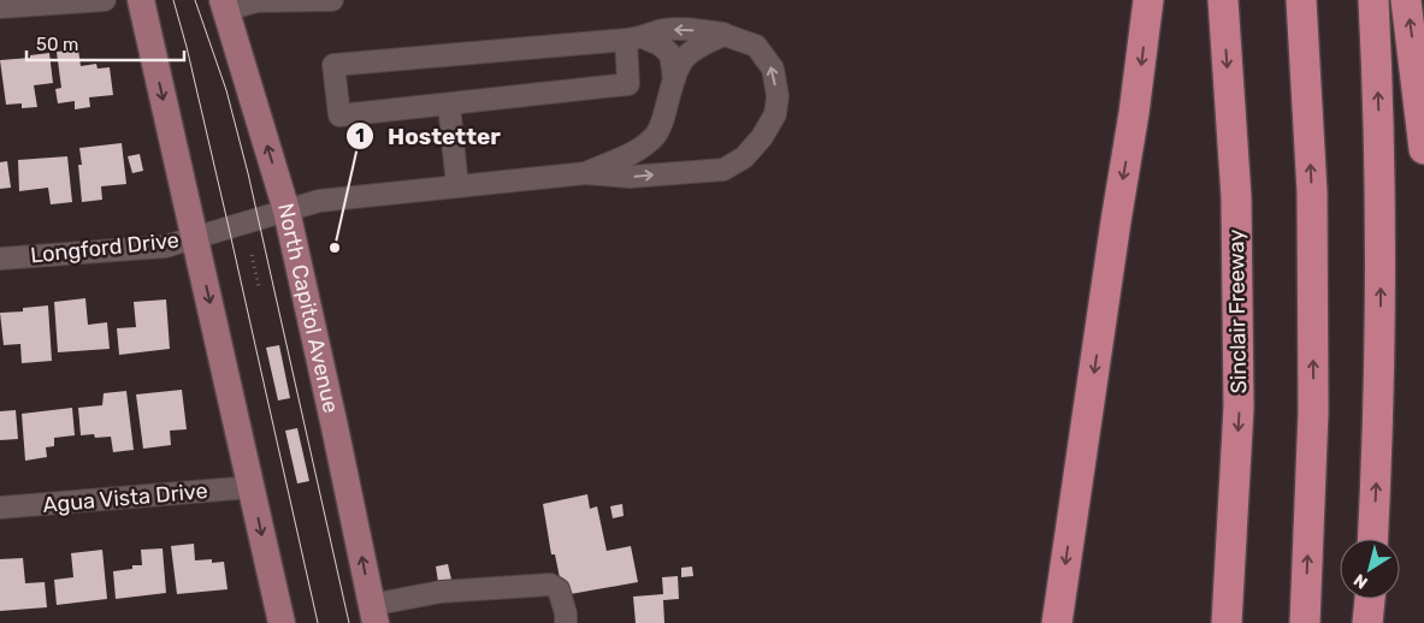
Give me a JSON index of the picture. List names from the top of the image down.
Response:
{
  "streets": {
    "highway": ["Sinclair Freeway"],
    "main road": ["North Capitol Avenue"],
    "street": ["Longford Drive", "Agua Vista Drive"]
  },
  "crossings": [
    ["Longford Drive", "North Capitol Avenue"]
  ],
  "places": ["Hostetter"],
  "scale_bar": "50 m",
  "north": "bottom left"
}
